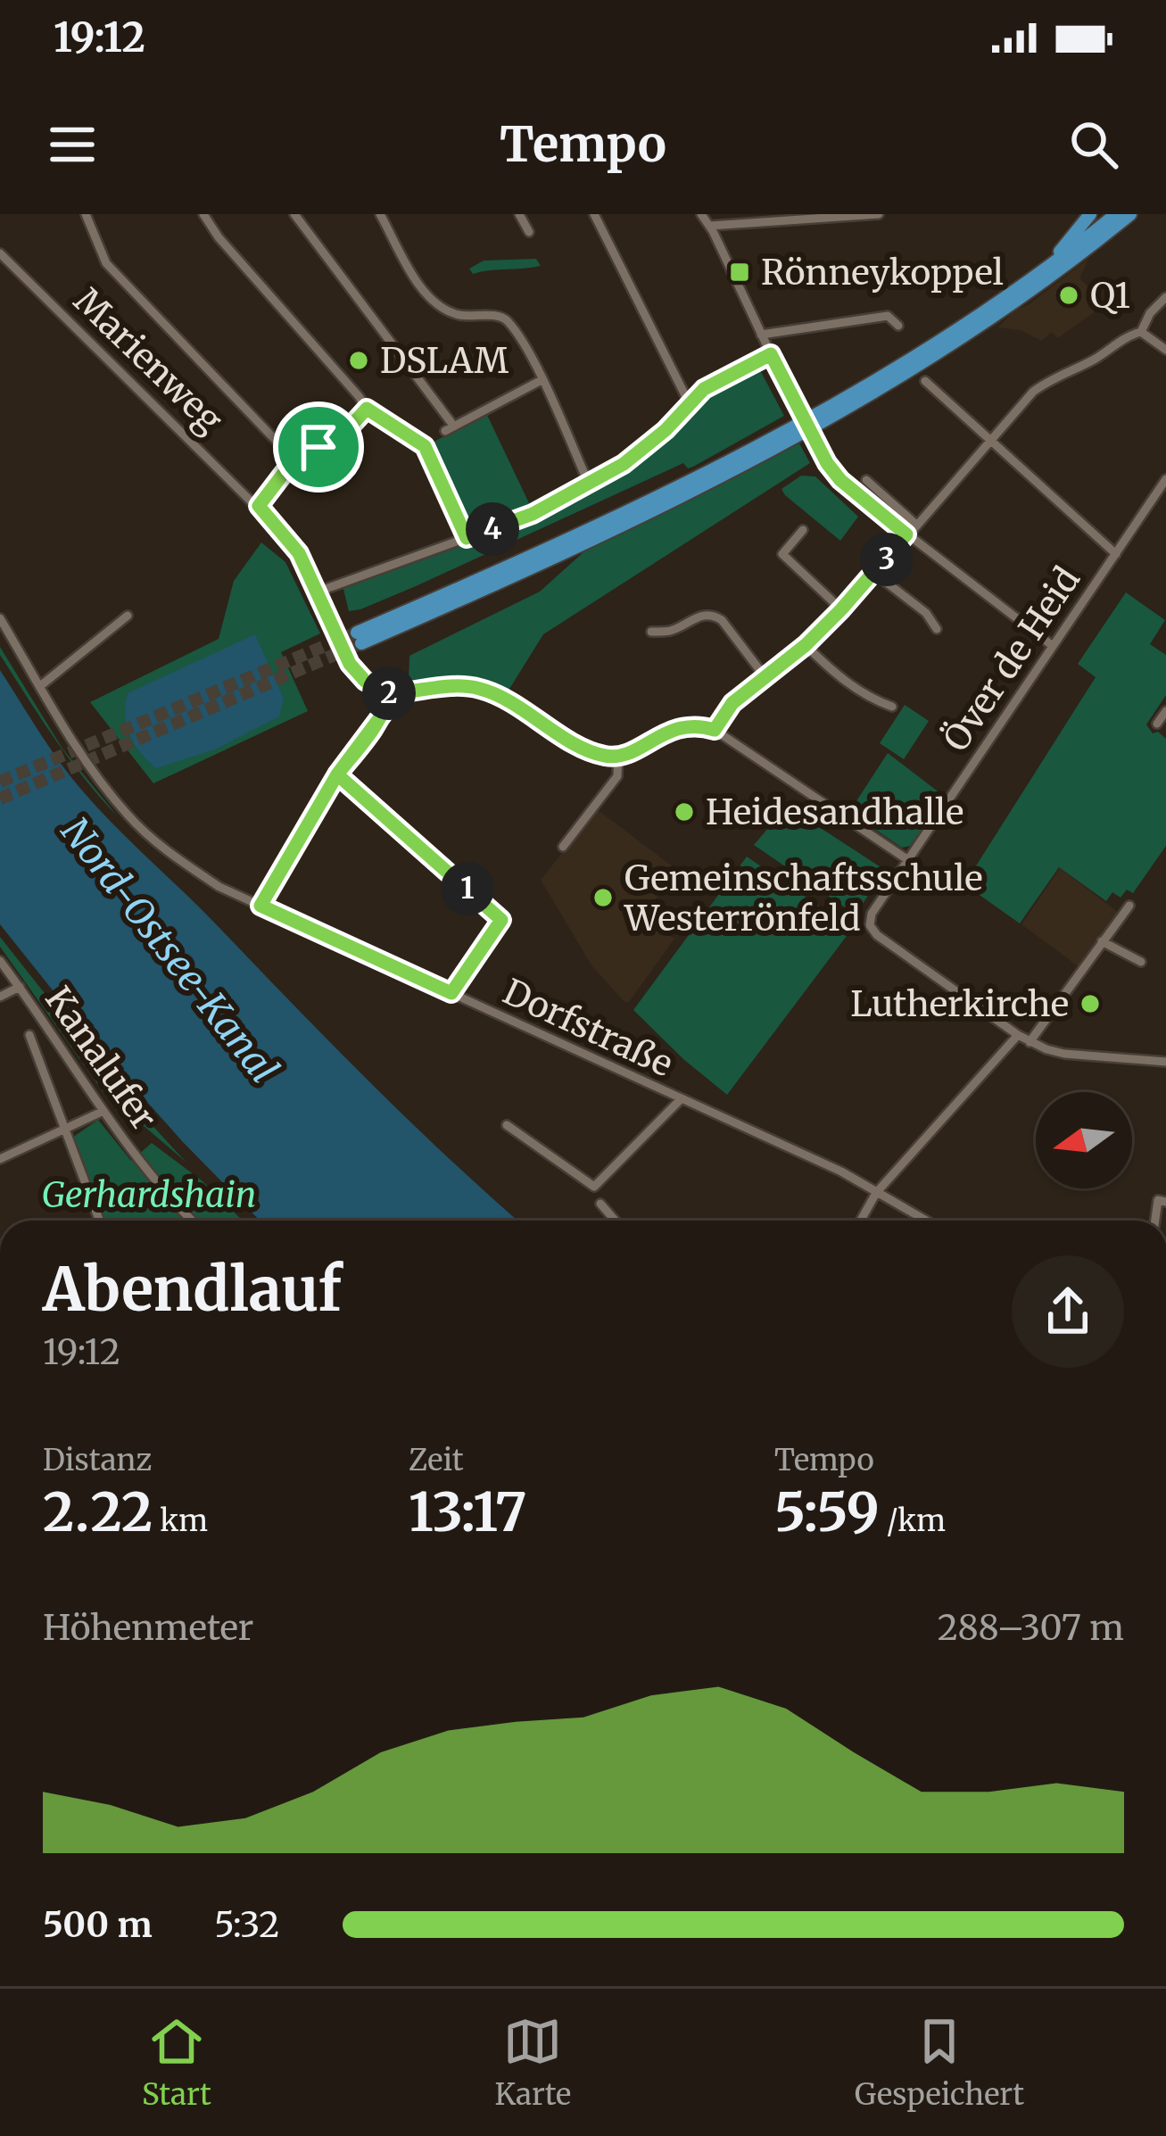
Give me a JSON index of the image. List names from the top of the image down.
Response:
{
  "streets": {
    "street": [
      "Marienweg",
      "Över de Heid",
      "Dorfstraße",
      "Kanalufer"
    ]
  },
  "water": ["Nord-Ostsee-Kanal"],
  "parks": ["Gerhardshain"],
  "places": {
    "transit": ["Rönneykoppel"],
    "other": [
      "Q1",
      "DSLAM",
      "Heidesandhalle",
      "Gemeinschaftsschule Westerrönfeld",
      "Lutherkirche"
    ]
  },
  "north": "left",
  "page": {
    "status": "19:12",
    "header": "Tempo",
    "pins": [
      "4",
      "3",
      "2",
      "1"
    ],
    "heading": ["Abendlauf", "19:12"],
    "stats": [
      ["Distanz", "2.22 km"],
      ["Zeit", "13:17"],
      ["Tempo", "5:59 /km"]
    ],
    "chart": ["Höhenmeter", "288–307 m"],
    "list": [
      {
        "name": "500 m",
        "note": "5:32"
      }
    ],
    "tabs": ["Start", "Karte", "Gespeichert"]
  }
}
